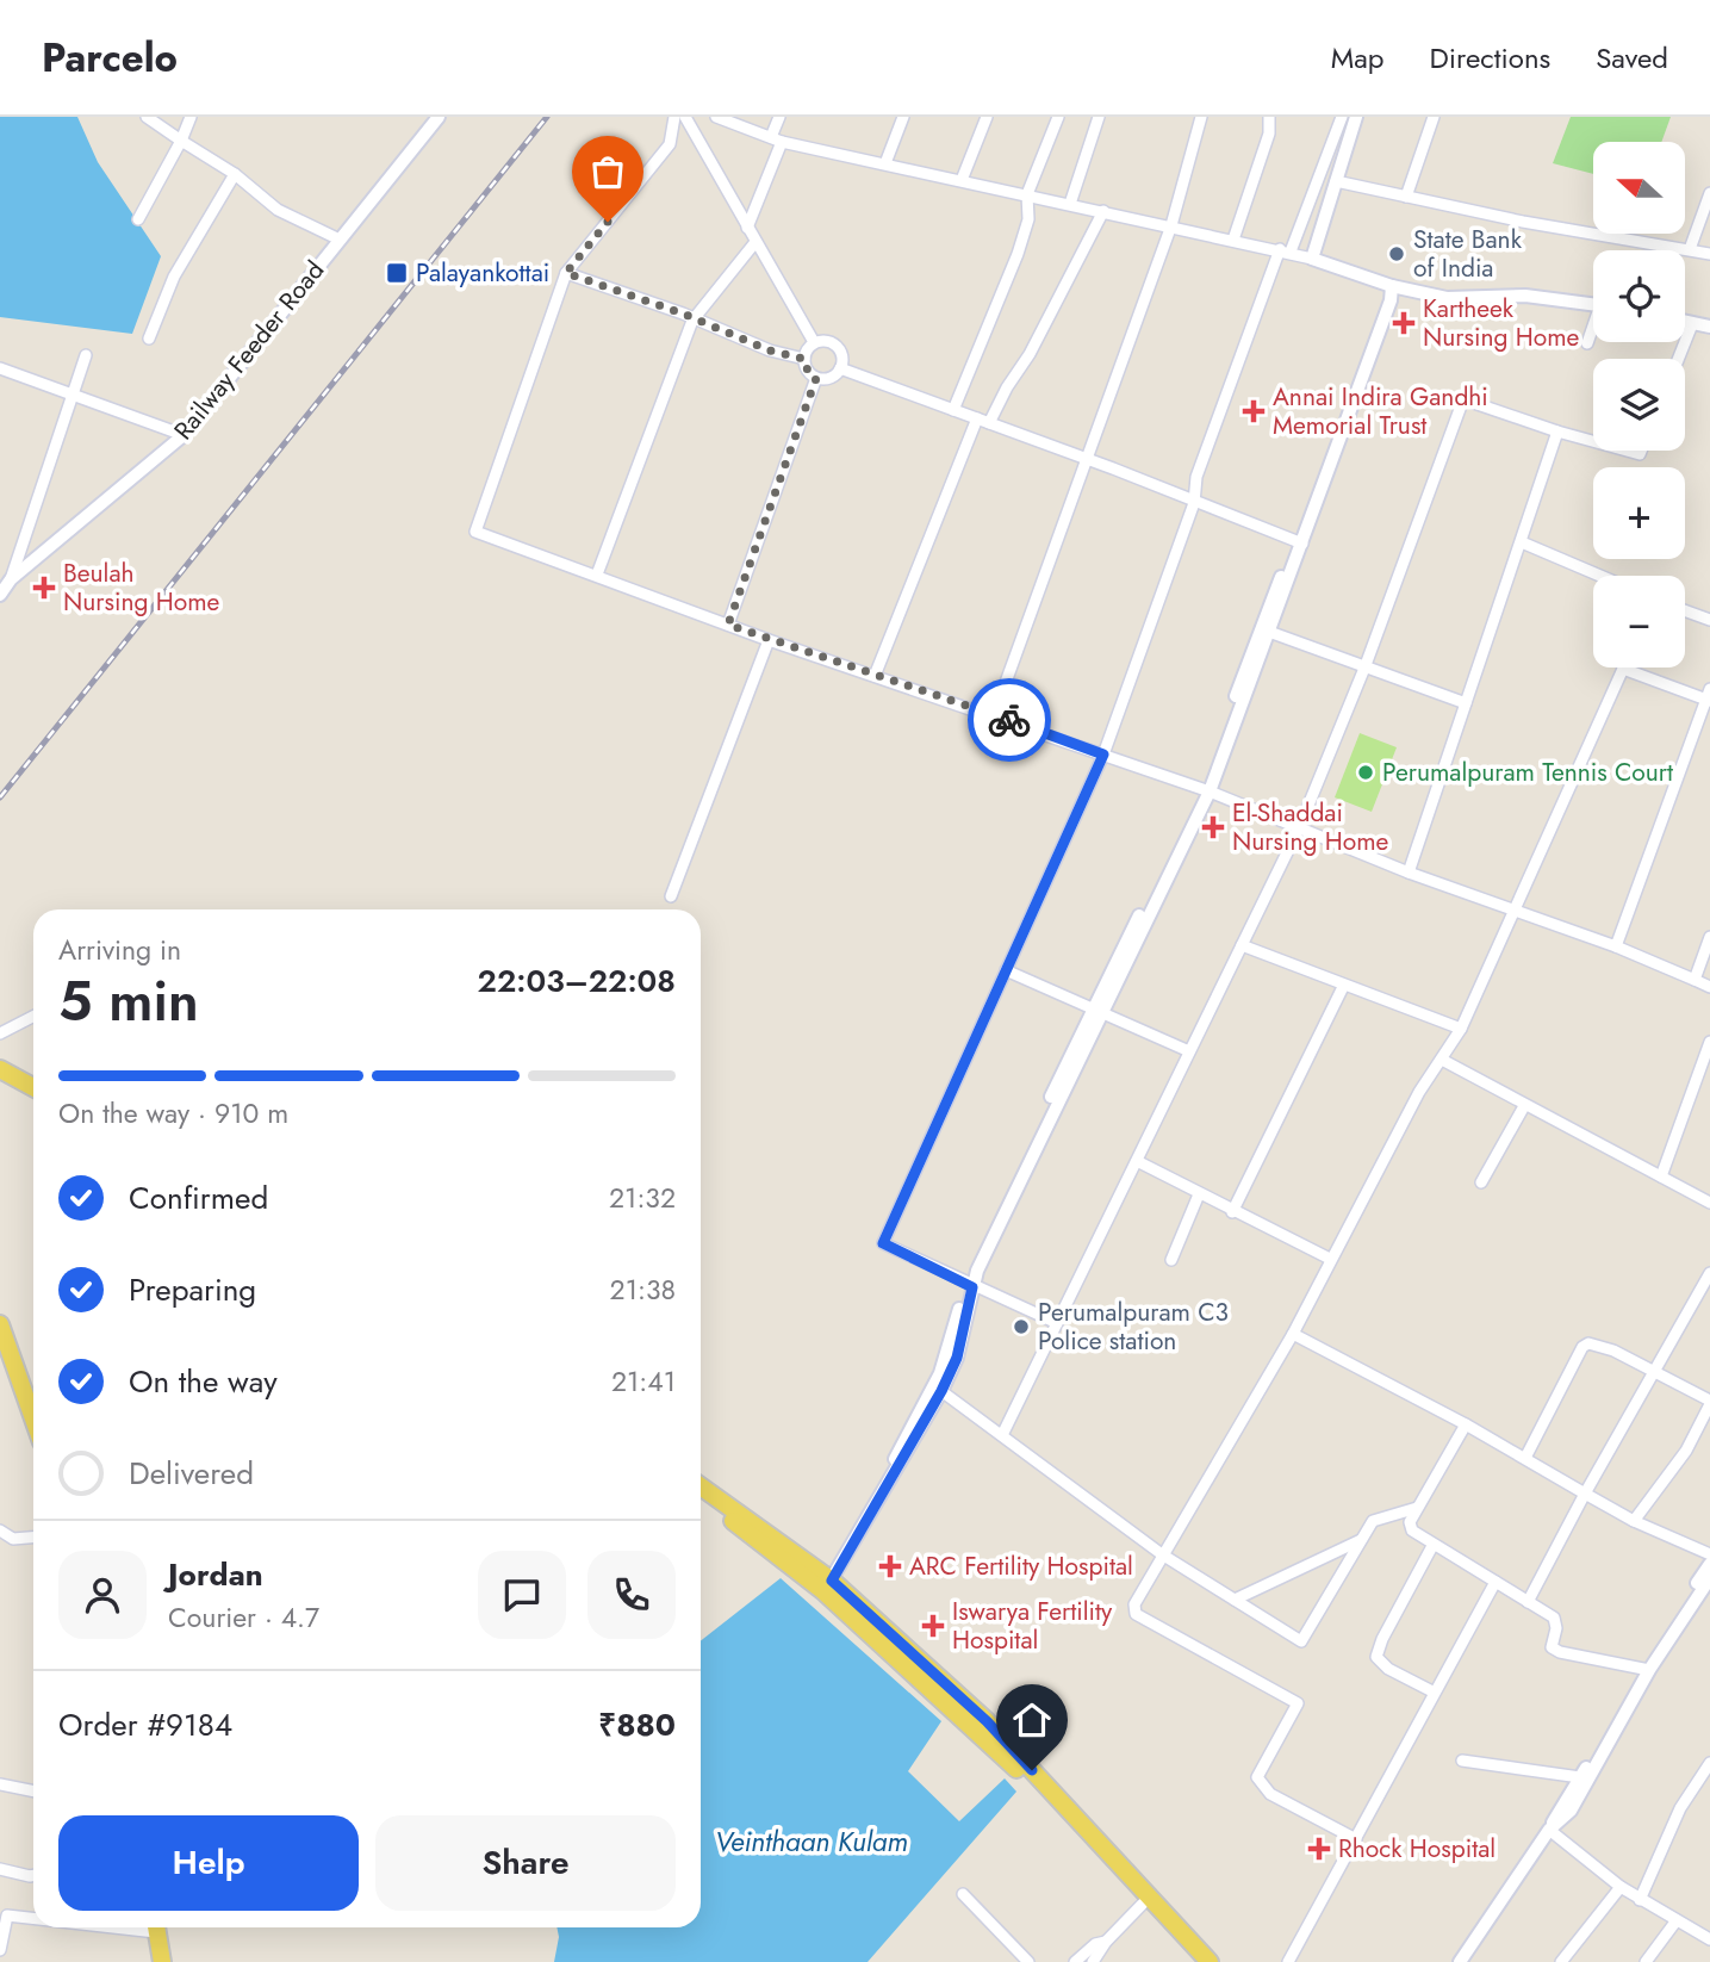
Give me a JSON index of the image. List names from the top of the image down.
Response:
{
  "streets": {
    "street": ["Railway Feeder Road"]
  },
  "water": ["Veinthaan Kulam"],
  "places": {
    "other": ["State Bank of India", "Perumalpuram Tennis Court", "Perumalpuram C3 Police station"],
    "transit": ["Palayankottai"],
    "health": [
      "Kartheek Nursing Home",
      "Annai Indira Gandhi Memorial Trust",
      "Beulah Nursing Home",
      "El-Shaddai Nursing Home",
      "ARC Fertility Hospital",
      "Iswarya Fertility Hospital",
      "Rhock Hospital"
    ]
  },
  "north": "left",
  "page": {
    "header": "Parcelo",
    "nav": ["Map", "Directions", "Saved"],
    "map_buttons": ["+", "−"],
    "heading": ["5 min", "Arriving in", "22:03–22:08"],
    "panel": [
      "Jordan",
      "Courier · 4.7",
      "Order #9184",
      "₹880"
    ],
    "bar": "On the way · 910 m",
    "list": [
      ["Confirmed", "21:32"],
      ["Preparing", "21:38"],
      ["On the way", "21:41"],
      "Delivered"
    ],
    "buttons": ["Help", "Share"]
  }
}
